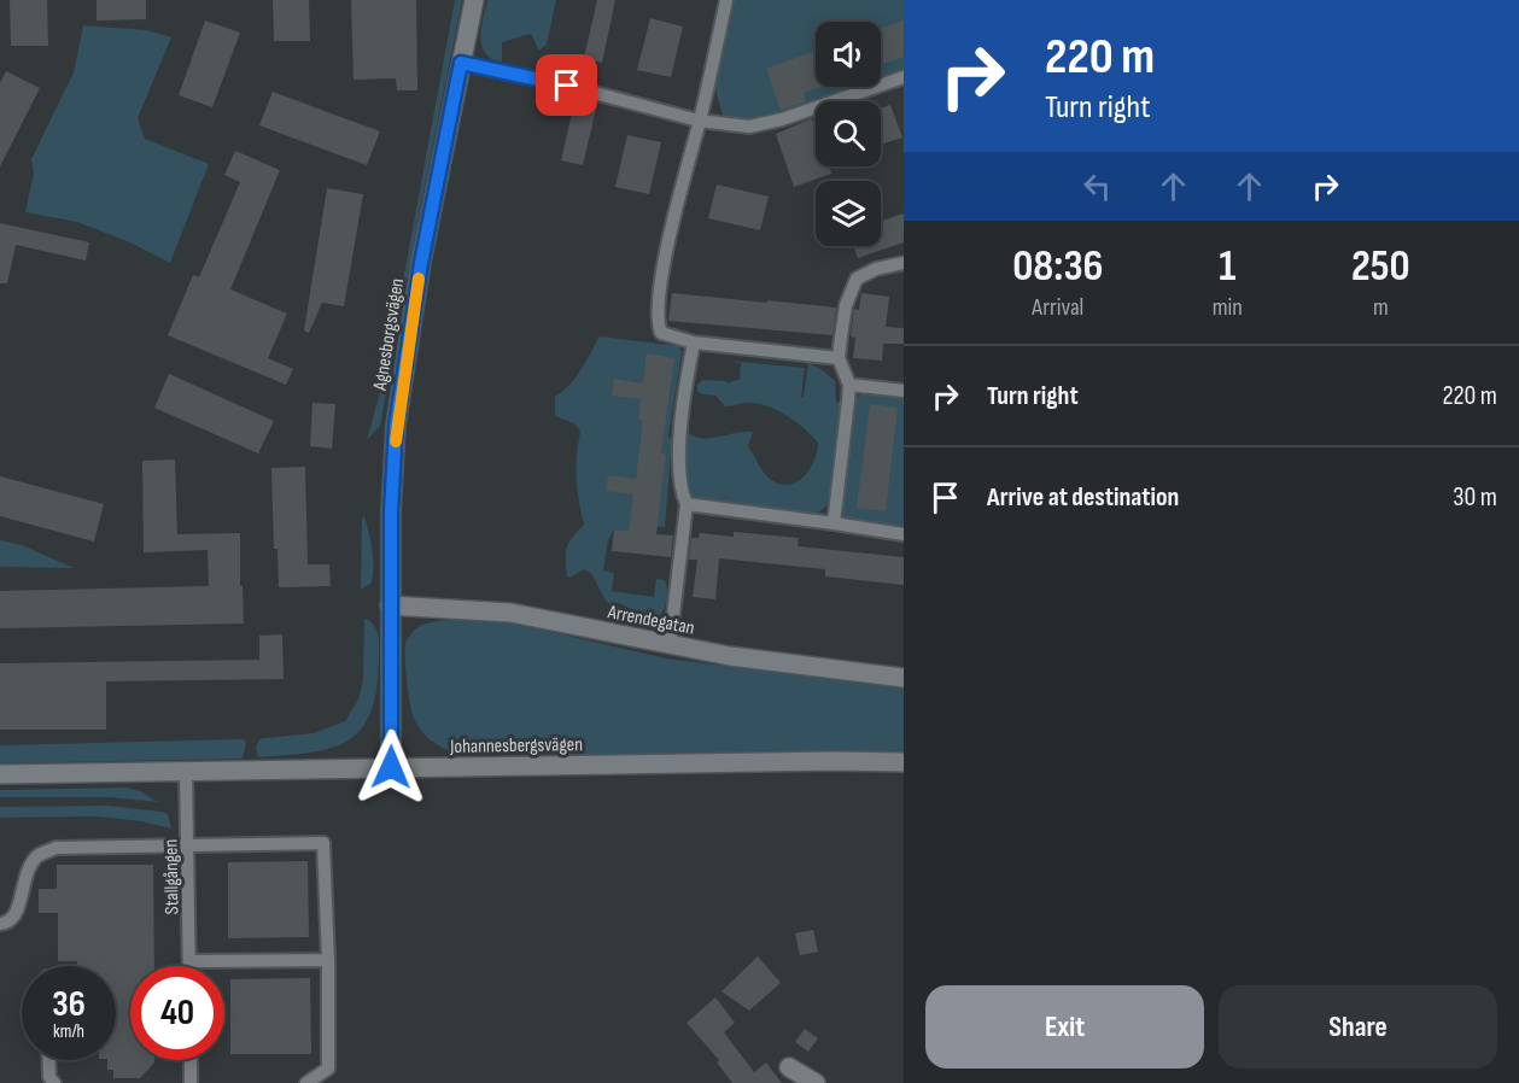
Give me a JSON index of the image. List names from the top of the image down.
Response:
{
  "streets": {
    "street": ["Agnesborgsvägen", "Arrendegatan", "Johannesbergsvägen"],
    "lane": ["Stallgången"]
  },
  "crossings": [
    ["Agnesborgsvägen", "Arrendegatan"],
    ["Agnesborgsvägen", "Johannesbergsvägen"],
    ["Johannesbergsvägen", "Stallgången"]
  ],
  "page": {
    "turn": ["220 m", "Turn right"],
    "eta": [
      "08:36",
      "Arrival",
      "1",
      "min",
      "250",
      "m"
    ],
    "list": [
      {
        "name": "Turn right",
        "value": "220 m"
      },
      {
        "name": "Arrive at destination",
        "value": "30 m"
      }
    ],
    "speed": "36 km/h",
    "limit": "40",
    "buttons": ["Exit", "Share"]
  }
}
